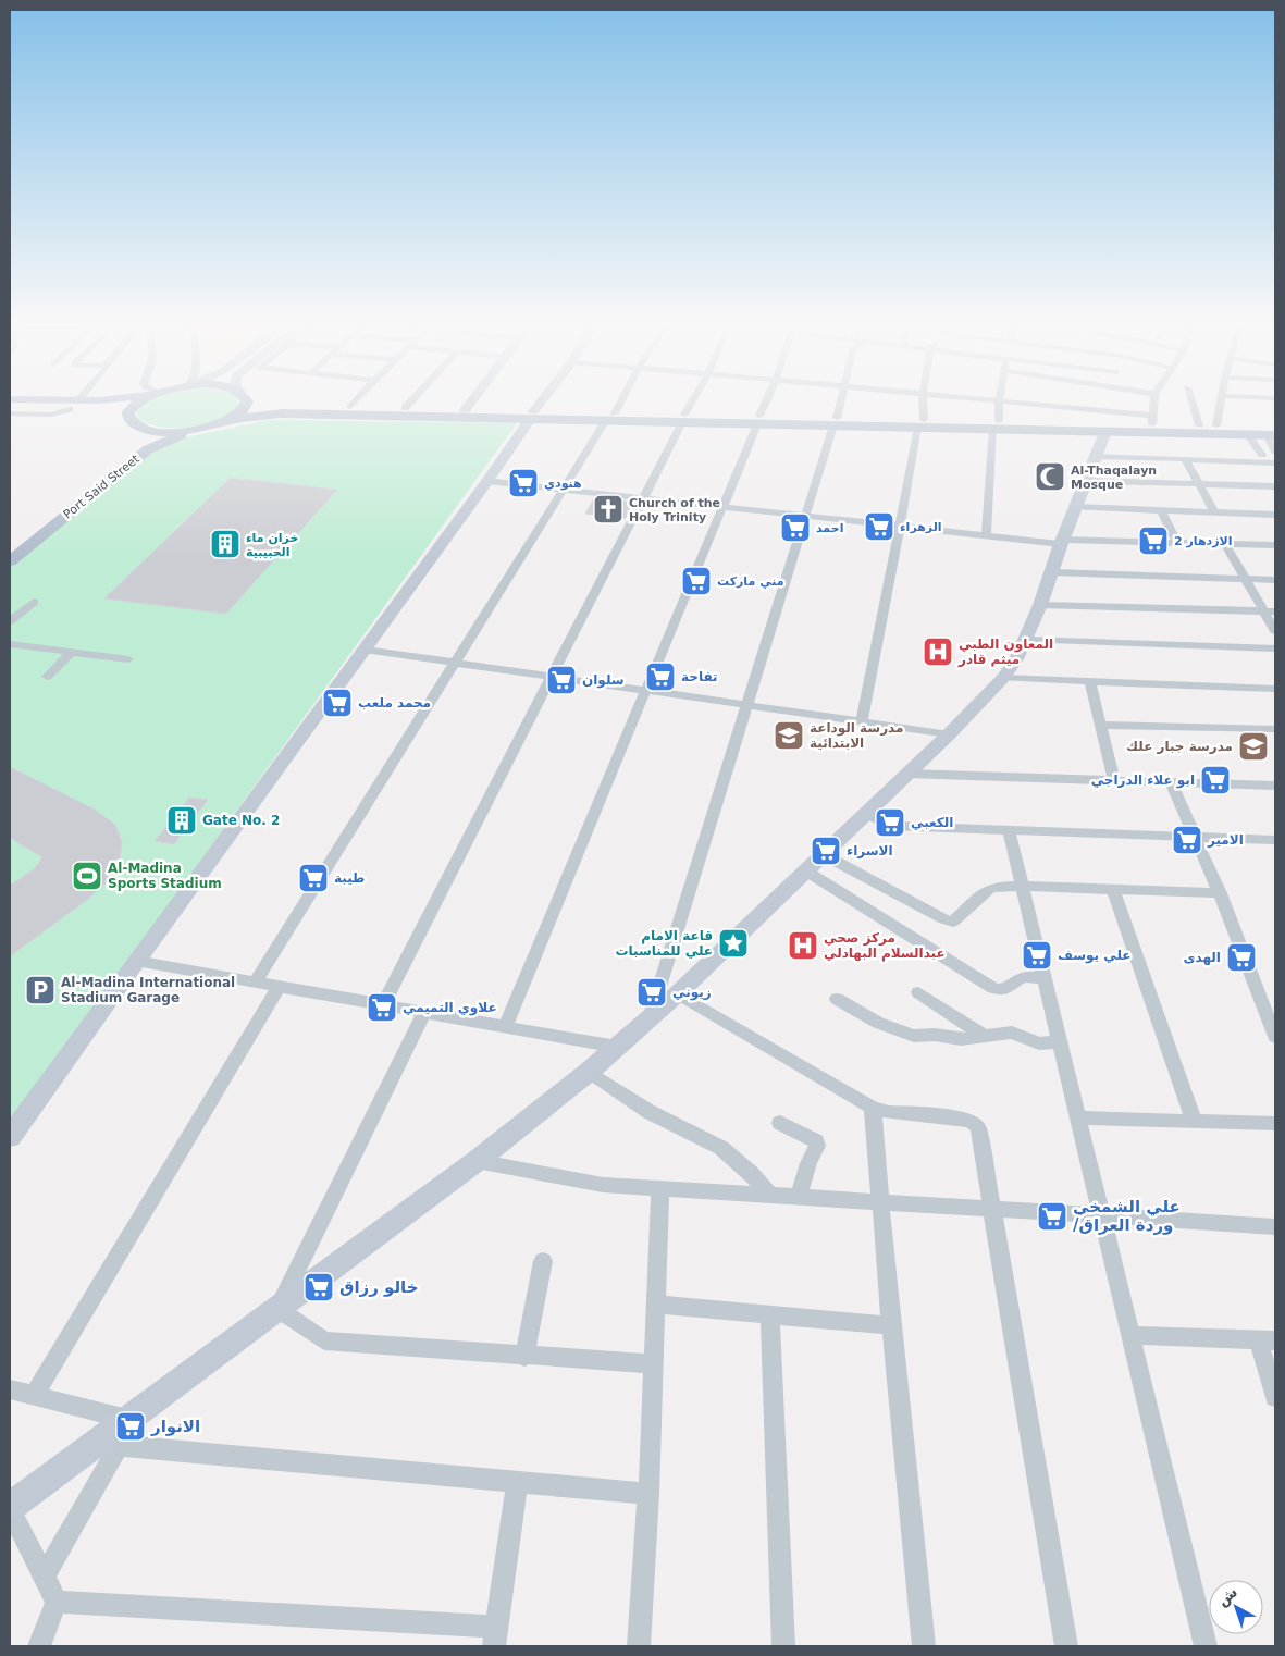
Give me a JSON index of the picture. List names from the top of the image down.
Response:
{
  "streets": {
    "main road": ["Port Said Street"]
  },
  "places": {
    "mosque": ["Al-Thaqalayn Mosque"],
    "supermarket": [
      "هنودي",
      "الزهراء",
      "احمد",
      "الازدهار 2",
      "مني ماركت",
      "تفاحة",
      "سلوان",
      "محمد ملعب",
      "ابو علاء الدراجي",
      "الكعبي",
      "الامير",
      "الاسراء",
      "طيبة",
      "علي يوسف",
      "الهدى",
      "زيوني",
      "علاوي التميمي",
      "علي الشمخي /وردة العراق",
      "خالو رزاق",
      "الانوار"
    ],
    "church": ["Church of the Holy Trinity"],
    "building": ["خزان ماء الحبيبية", "Gate No. 2"],
    "hospital": ["المعاون الطبي ميثم قادر", "مركز صحي عبدالسلام البهادلي"],
    "school or university": ["مدرسة الوداعة الابتدائية", "مدرسة جبار علك"],
    "sports": ["Al-Madina Sports Stadium"],
    "place": ["قاعة الامام علي للمناسبات"],
    "parking": ["Al-Madina International Stadium Garage"]
  },
  "north": "top left"
}
